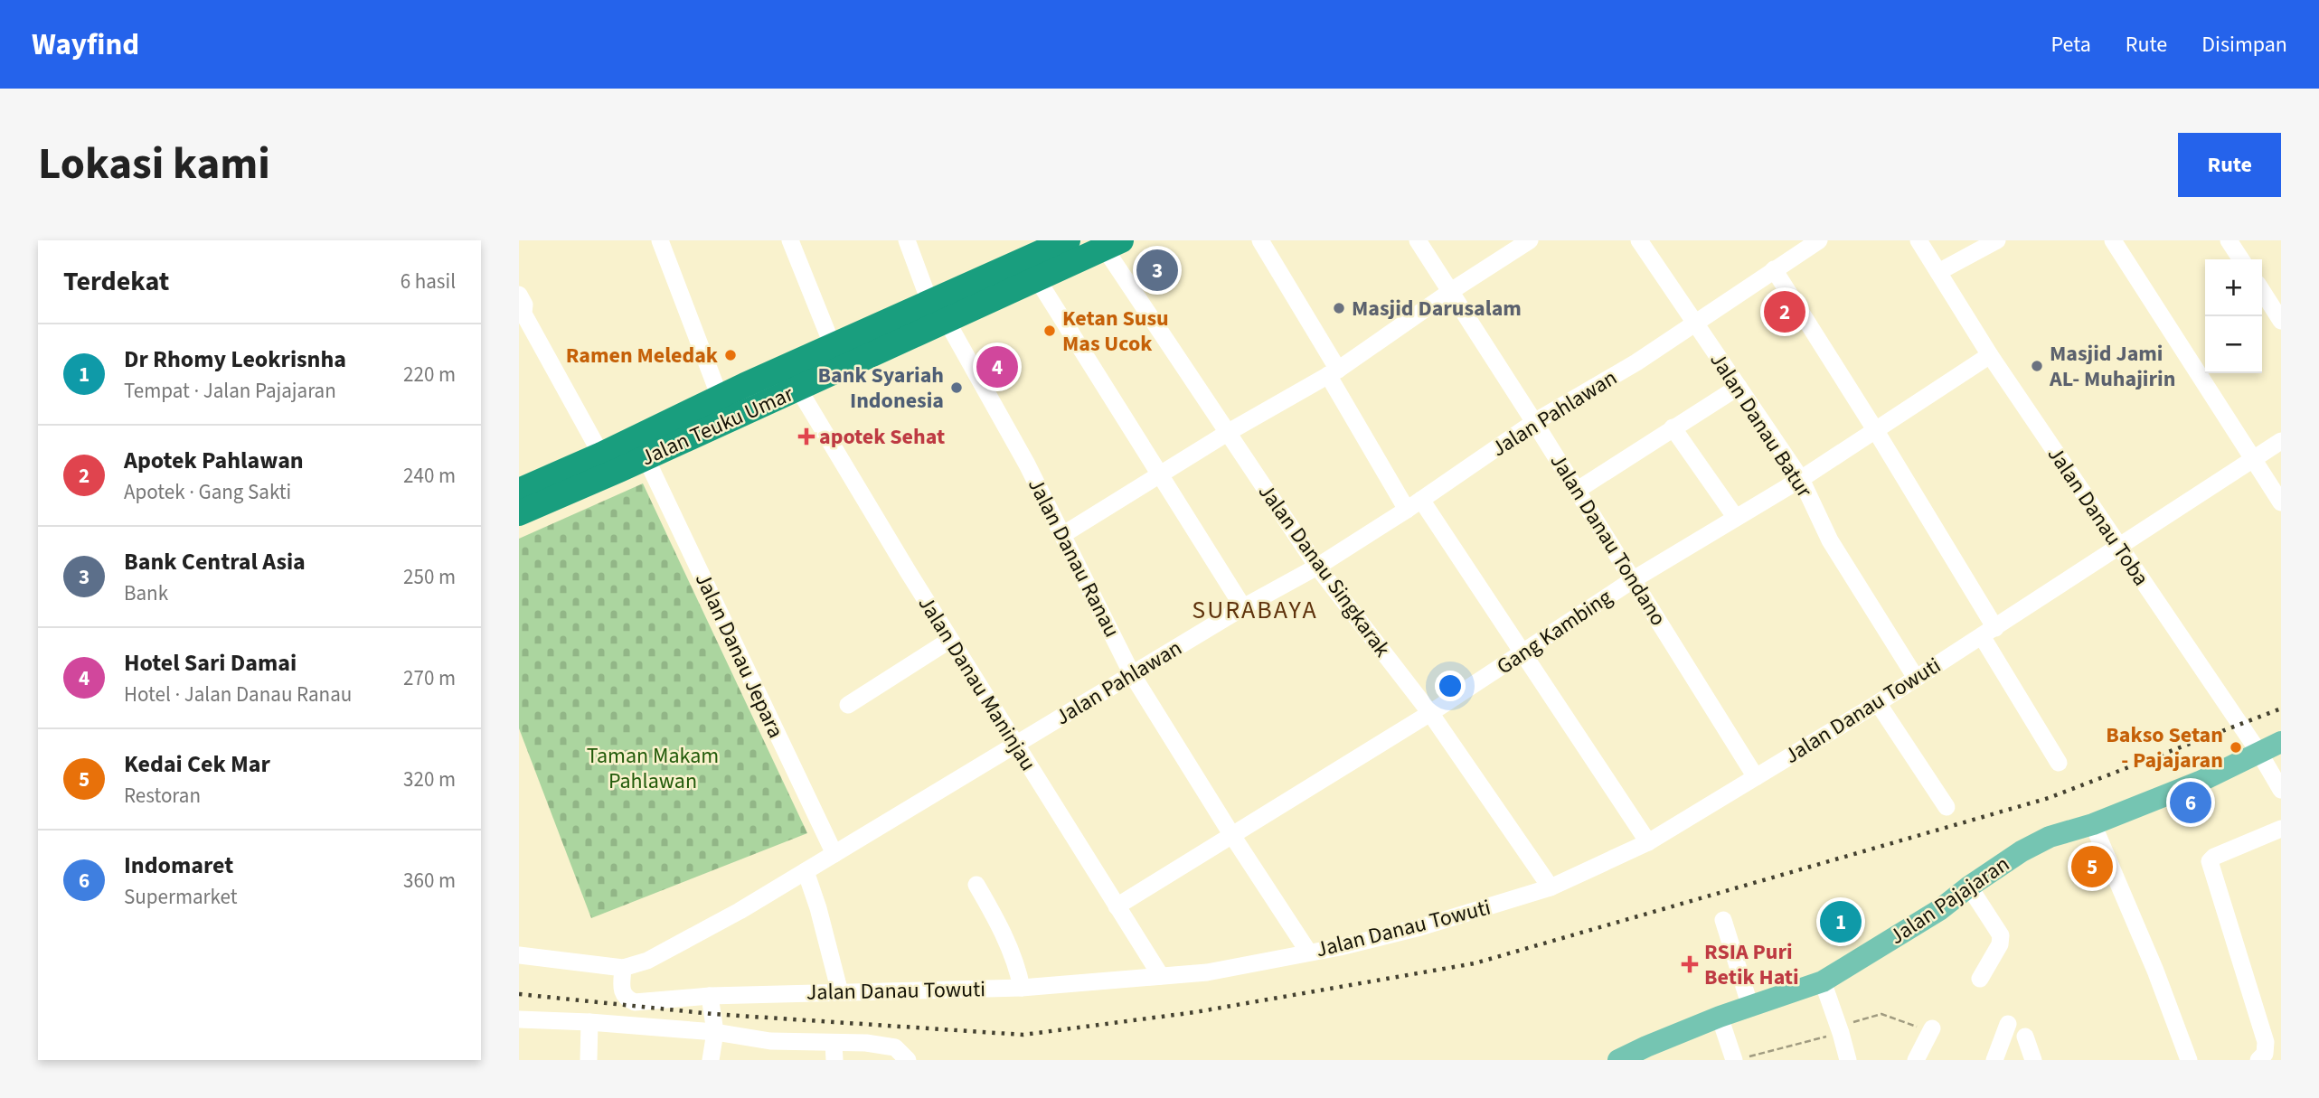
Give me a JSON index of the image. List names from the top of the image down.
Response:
{
  "streets": {
    "highway": ["Jalan Teuku Umar"],
    "main road": ["Jalan Pajajaran"],
    "street": [
      "Jalan Pahlawan",
      "Jalan Danau Batur",
      "Jalan Danau Toba",
      "Jalan Danau Tondano",
      "Jalan Danau Ranau",
      "Jalan Danau Singkarak",
      "Gang Kambing",
      "Jalan Danau Jepara",
      "Jalan Danau Maninjau",
      "Jalan Danau Towuti"
    ]
  },
  "crossings": [
    ["Jalan Pahlawan", "Jalan Danau Batur"],
    ["Jalan Pahlawan", "Jalan Danau Tondano"],
    ["Jalan Pahlawan", "Jalan Danau Ranau"],
    ["Jalan Pahlawan", "Jalan Danau Singkarak"],
    ["Jalan Pahlawan", "Jalan Danau Jepara"],
    ["Jalan Pahlawan", "Jalan Danau Maninjau"],
    ["Jalan Pahlawan", "Jalan Danau Towuti"],
    ["Jalan Danau Batur", "Gang Kambing"],
    ["Jalan Danau Batur", "Jalan Danau Towuti"],
    ["Jalan Teuku Umar", "Jalan Danau Ranau"],
    ["Jalan Teuku Umar", "Jalan Danau Singkarak"],
    ["Jalan Teuku Umar", "Jalan Danau Jepara"],
    ["Jalan Teuku Umar", "Jalan Danau Maninjau"],
    ["Jalan Danau Toba", "Gang Kambing"],
    ["Jalan Danau Toba", "Jalan Danau Towuti"],
    ["Jalan Danau Toba", "Jalan Pajajaran"],
    ["Jalan Danau Tondano", "Gang Kambing"],
    ["Jalan Danau Tondano", "Jalan Danau Towuti"],
    ["Jalan Danau Ranau", "Gang Kambing"],
    ["Jalan Danau Ranau", "Jalan Danau Towuti"],
    ["Jalan Danau Singkarak", "Gang Kambing"],
    ["Jalan Danau Singkarak", "Jalan Danau Towuti"],
    ["Gang Kambing", "Jalan Danau Maninjau"],
    ["Jalan Danau Maninjau", "Jalan Danau Towuti"]
  ],
  "districts": ["SURABAYA"],
  "parks": ["Taman Makam Pahlawan"],
  "places": {
    "other": [
      "Masjid Darusalam",
      "Ketan Susu Mas Ucok",
      "Ramen Meledak",
      "Masjid Jami AL- Muhajirin",
      "Bank Syariah Indonesia",
      "Bakso Setan - Pajajaran"
    ],
    "health": ["apotek Sehat", "RSIA Puri Betik Hati"]
  },
  "page": {
    "header": "Wayfind",
    "nav": ["Peta", "Rute", "Disimpan"],
    "title": "Lokasi kami",
    "buttons": "Rute",
    "heading": ["Terdekat", "6 hasil"],
    "pins": [
      "3",
      "2",
      "4",
      "6",
      "5",
      "1"
    ],
    "map_buttons": ["+", "−"],
    "list": [
      {
        "mark": "1",
        "name": "Dr Rhomy Leokrisnha",
        "note": "Tempat · Jalan Pajajaran",
        "value": "220 m"
      },
      {
        "mark": "2",
        "name": "Apotek Pahlawan",
        "note": "Apotek · Gang Sakti",
        "value": "240 m"
      },
      {
        "mark": "3",
        "name": "Bank Central Asia",
        "note": "Bank",
        "value": "250 m"
      },
      {
        "mark": "4",
        "name": "Hotel Sari Damai",
        "note": "Hotel · Jalan Danau Ranau",
        "value": "270 m"
      },
      {
        "mark": "5",
        "name": "Kedai Cek Mar",
        "note": "Restoran",
        "value": "320 m"
      },
      {
        "mark": "6",
        "name": "Indomaret",
        "note": "Supermarket",
        "value": "360 m"
      }
    ]
  }
}
